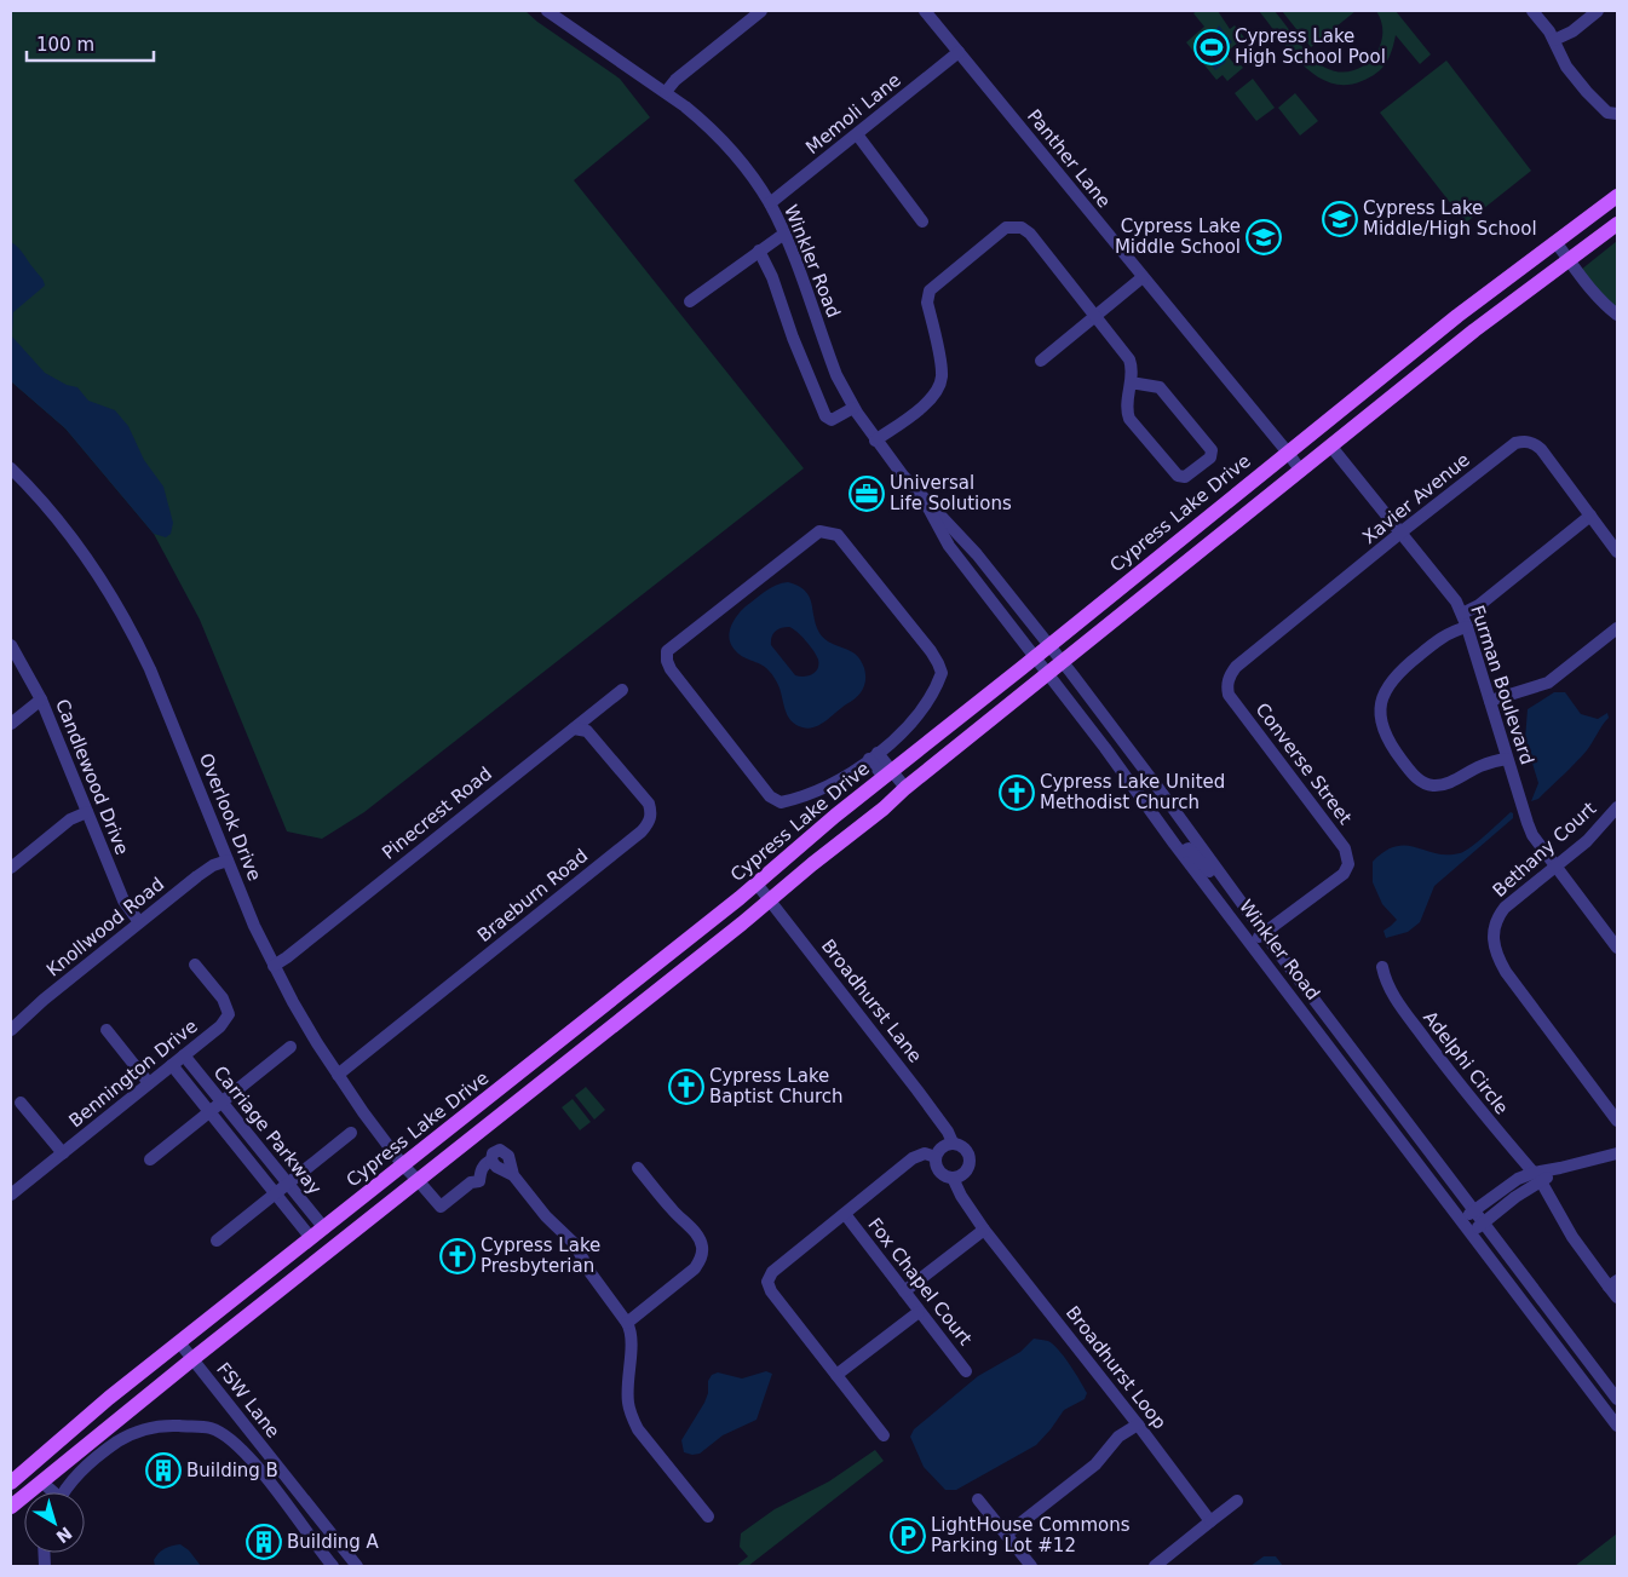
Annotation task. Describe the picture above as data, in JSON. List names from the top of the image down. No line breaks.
{"streets":{"main road":["Cypress Lake Drive"],"street":["Memoli Lane","Panther Lane","Winkler Road","Xavier Avenue","Furman Boulevard","Converse Street","Candlewood Drive","Pinecrest Road","Overlook Drive","Bethany Court","Braeburn Road","Knollwood Road","Broadhurst Lane","Adelphi Circle","Bennington Drive","Carriage Parkway","Fox Chapel Court","Broadhurst Loop","FSW Lane"]},"crossings":[["Memoli Lane","Panther Lane"],["Memoli Lane","Winkler Road"],["Panther Lane","Cypress Lake Drive"],["Winkler Road","Cypress Lake Drive"],["Winkler Road","Converse Street"],["Xavier Avenue","Furman Boulevard"],["Xavier Avenue","Converse Street"],["Cypress Lake Drive","Overlook Drive"],["Cypress Lake Drive","Broadhurst Lane"],["Cypress Lake Drive","Carriage Parkway"],["Cypress Lake Drive","FSW Lane"],["Furman Boulevard","Bethany Court"],["Candlewood Drive","Knollwood Road"],["Pinecrest Road","Overlook Drive"],["Pinecrest Road","Braeburn Road"],["Overlook Drive","Braeburn Road"],["Overlook Drive","Knollwood Road"],["Broadhurst Lane","Broadhurst Loop"],["Bennington Drive","Carriage Parkway"]],"places":{"sports":["Cypress Lake High School Pool"],"school or university":["Cypress Lake Middle/High School","Cypress Lake Middle School"],"office":["Universal Life Solutions"],"church":["Cypress Lake United Methodist Church","Cypress Lake Baptist Church","Cypress Lake Presbyterian"],"building":["Building B","Building A"],"parking":["LightHouse Commons Parking Lot #12"]},"scale_bar":"100 m","north":"bottom right"}
